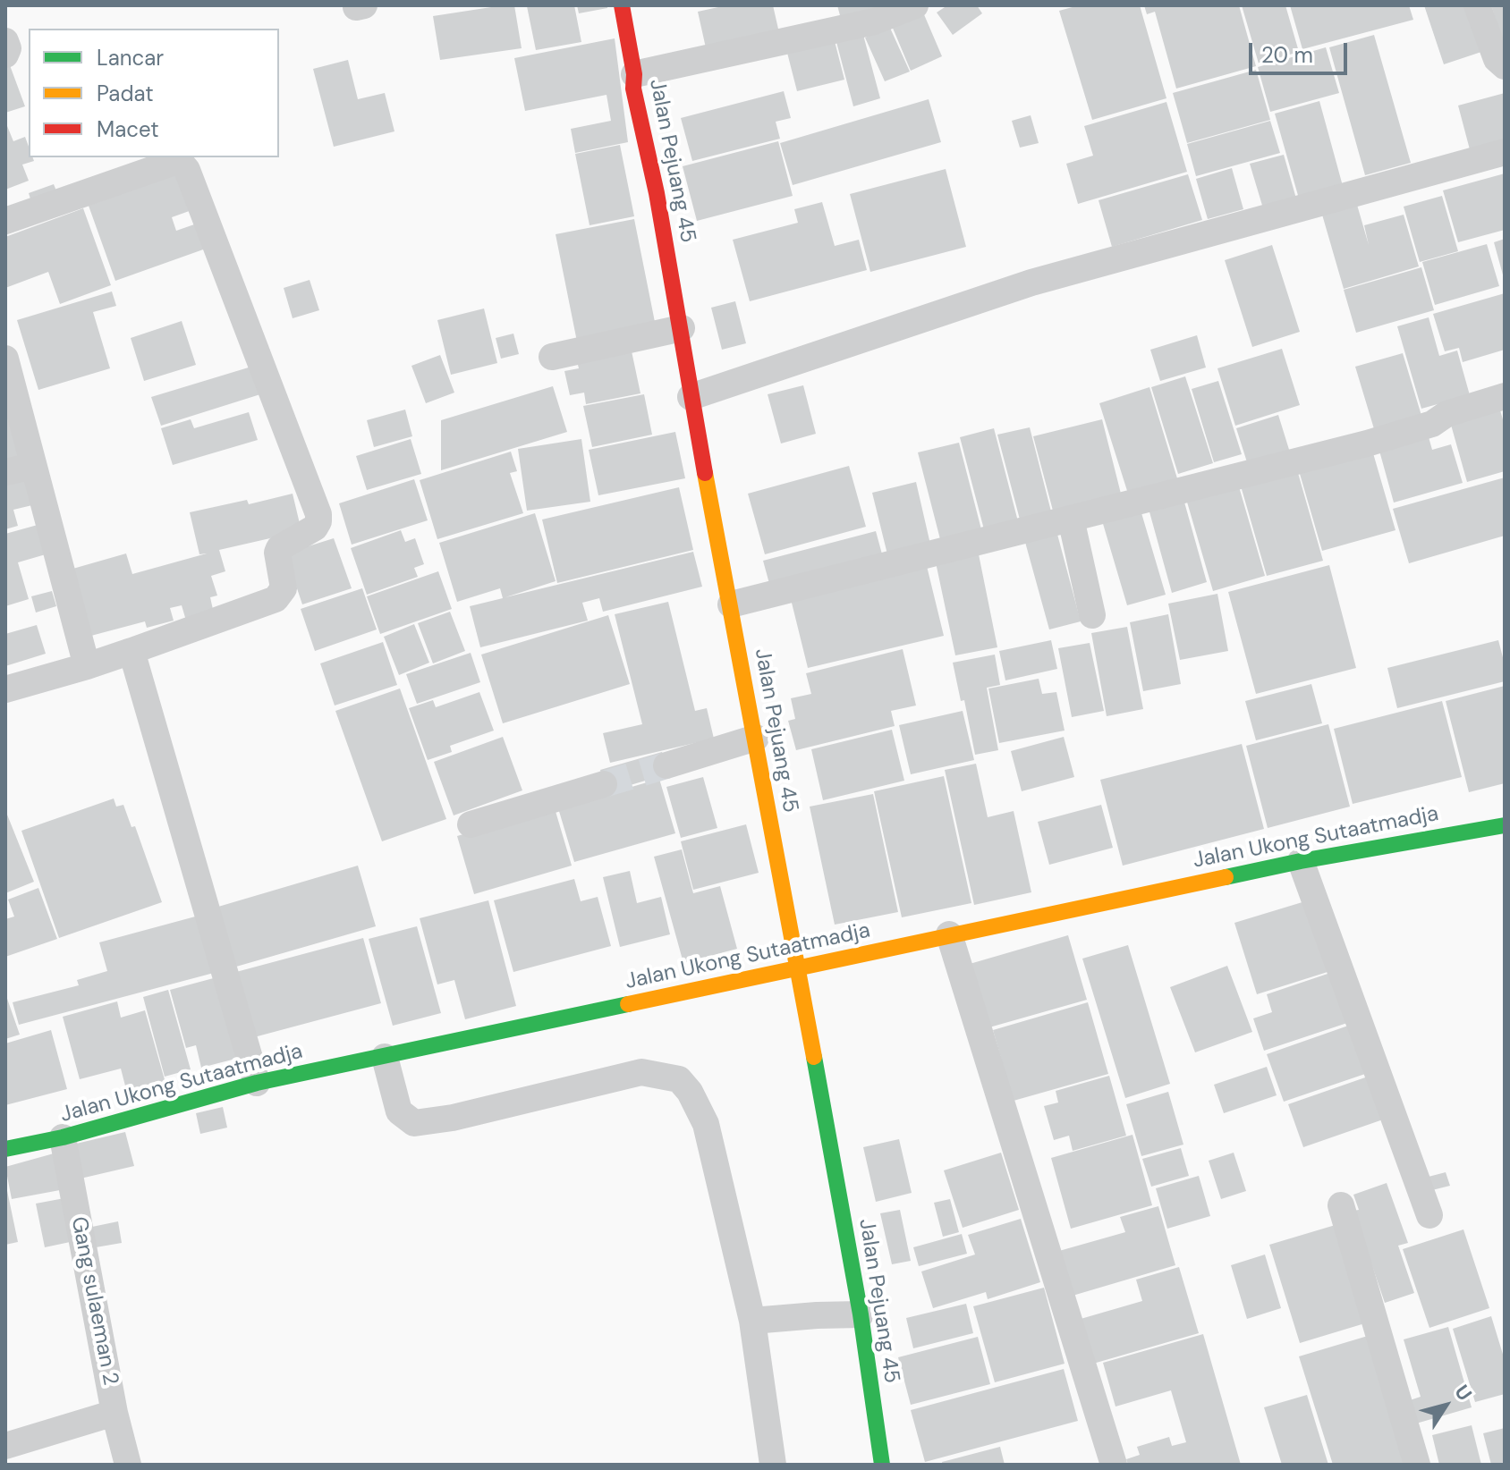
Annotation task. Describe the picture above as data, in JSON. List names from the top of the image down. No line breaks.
{"streets":{"main road":["Jalan Pejuang 45","Jalan Ukong Sutaatmadja"],"street":["Gang sulaeman 2"]},"crossings":[["Jalan Pejuang 45","Jalan Ukong Sutaatmadja"],["Jalan Ukong Sutaatmadja","Gang sulaeman 2"]],"legend":["Lancar","Padat","Macet"],"scale_bar":"20 m","north":"top right"}
